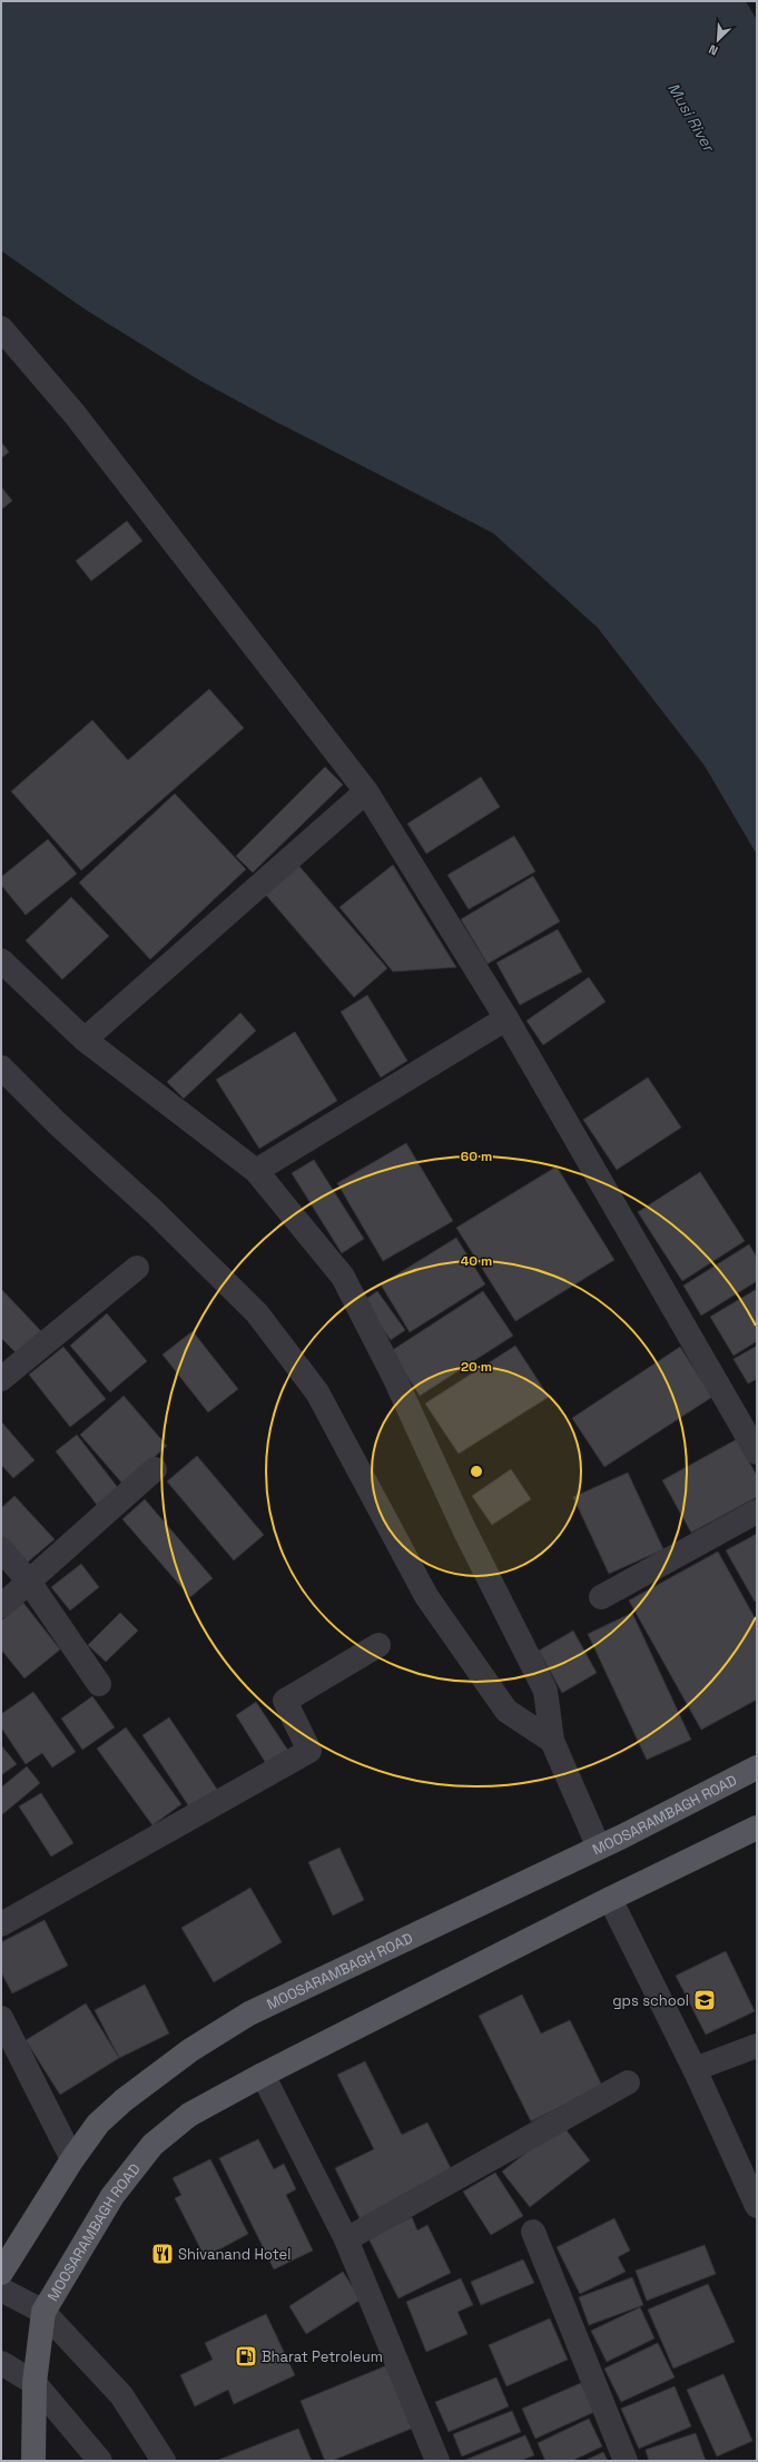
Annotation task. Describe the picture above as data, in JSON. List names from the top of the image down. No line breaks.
{"streets":{"main road":["MOOSARAMBAGH ROAD"]},"water":["Musi River"],"places":{"school or university":["gps school"],"restaurant":["Shivanand Hotel"],"fuel station":["Bharat Petroleum"]},"north":"bottom left","rings":["60 m","40 m","20 m"]}
